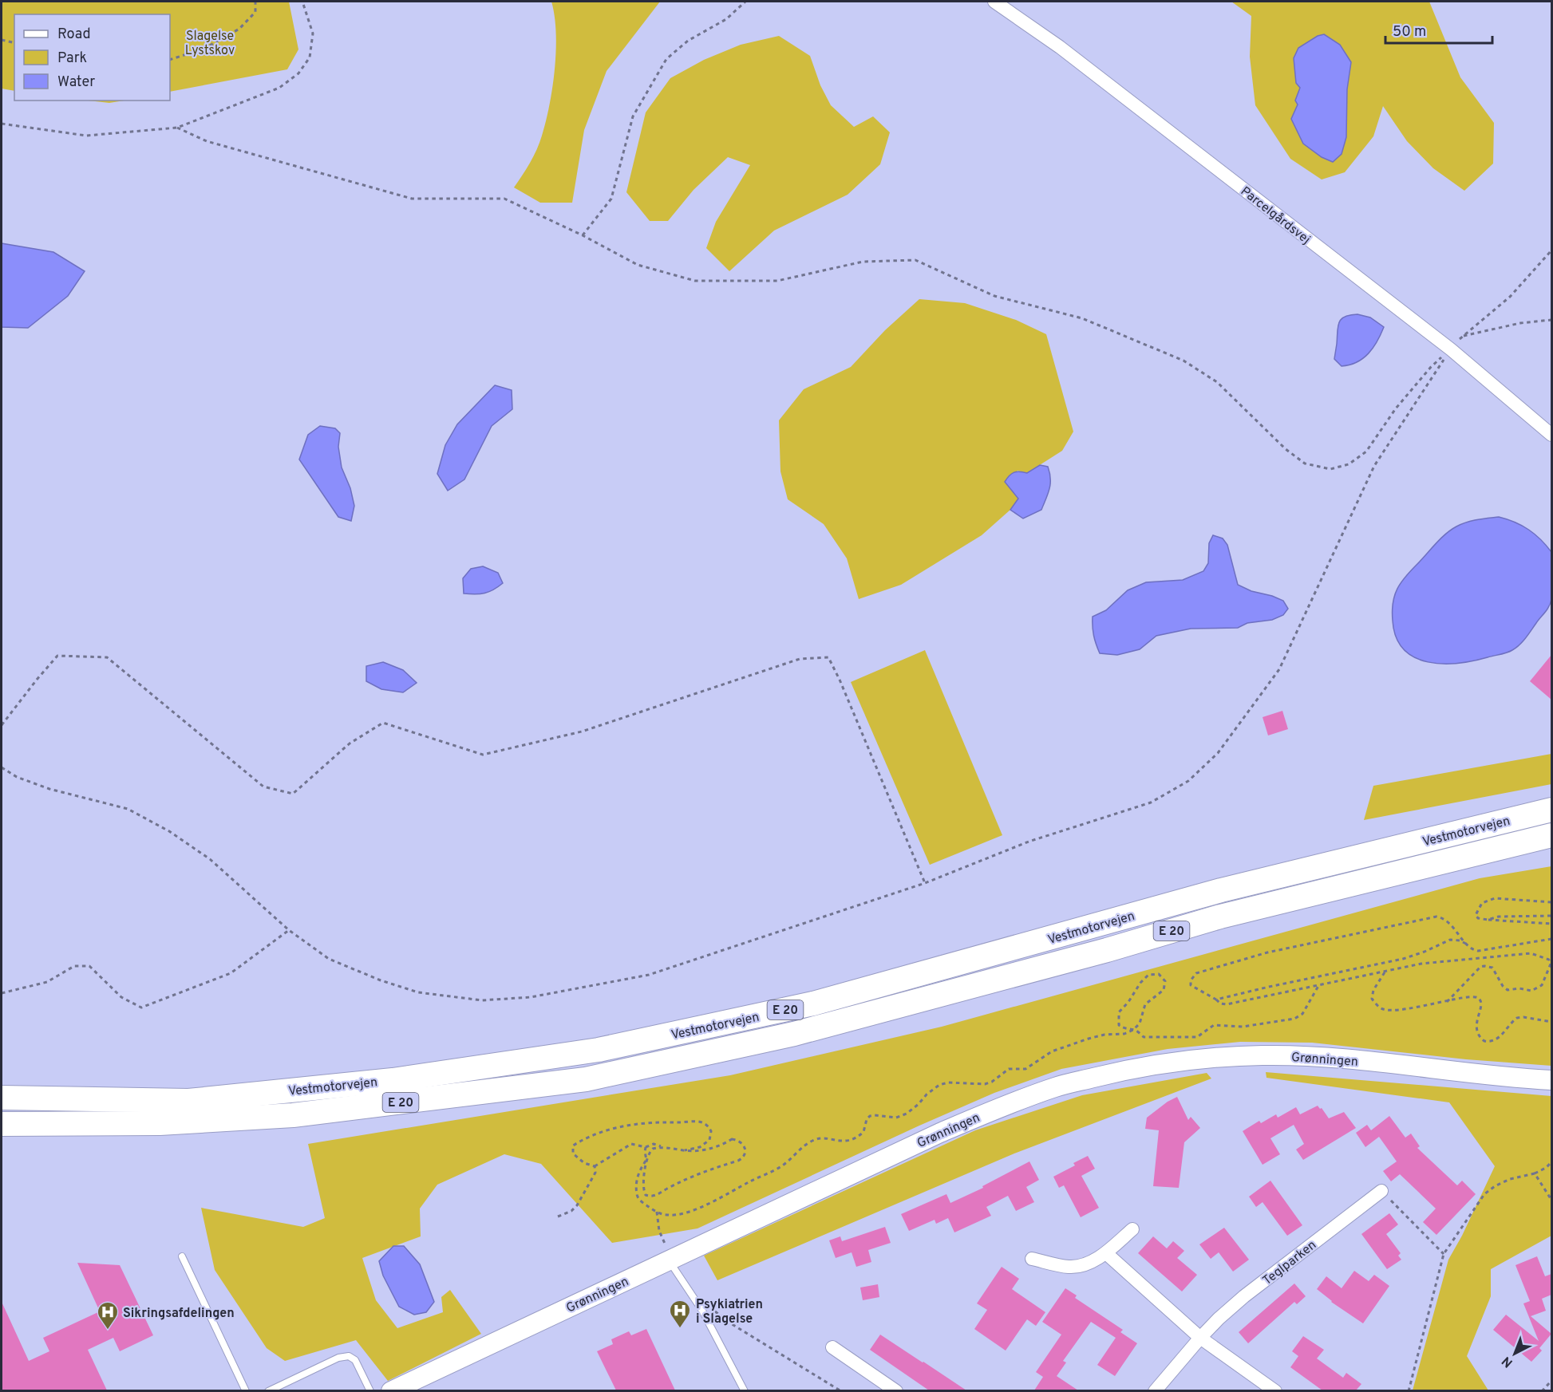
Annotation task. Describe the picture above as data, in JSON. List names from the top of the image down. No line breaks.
{"streets":{"highway":["Vestmotorvejen","E 20"],"main road":["Grønningen"],"street":["Parcelgårdsvej","Teglparken"]},"parks":["Slagelse Lystskov"],"places":{"hospital":["Psykiatrien i Slagelse","Sikringsafdelingen"]},"legend":["Road","Park","Water"],"scale_bar":"50 m","north":"bottom left"}
